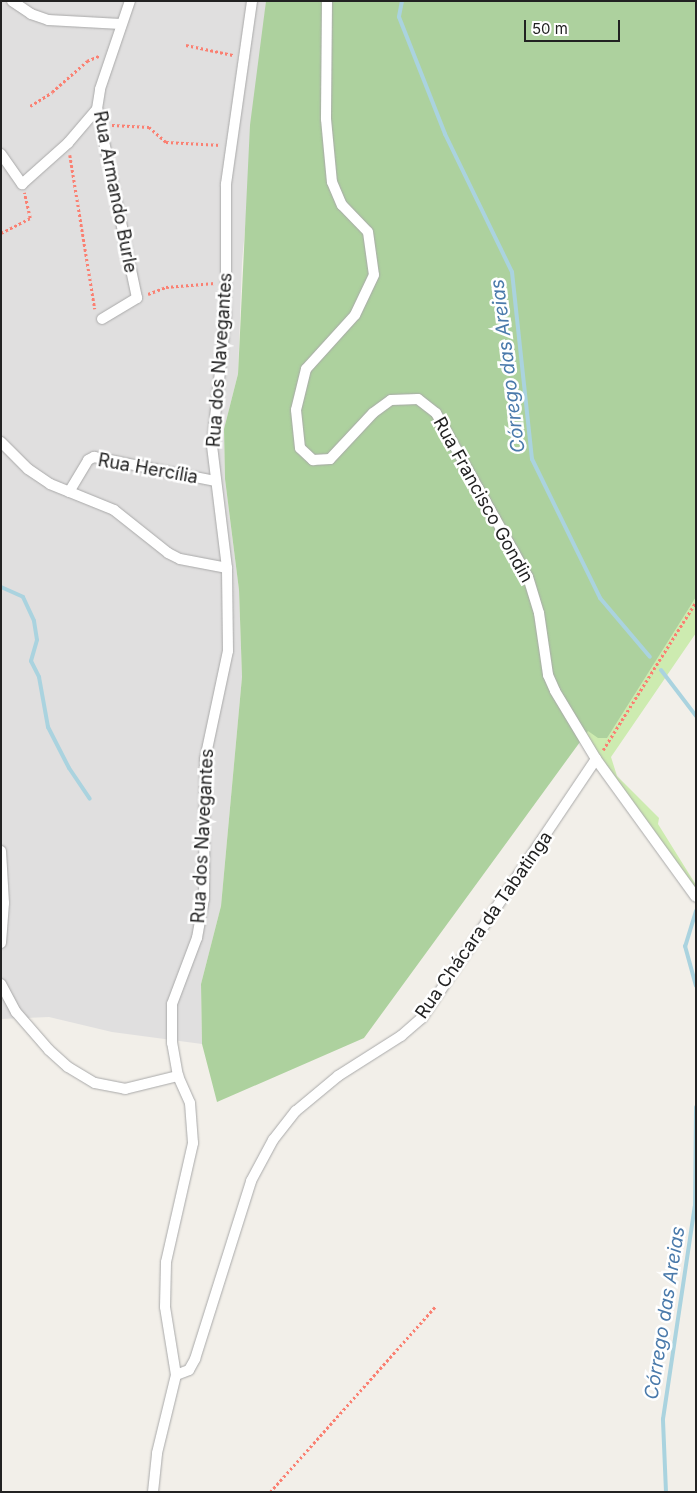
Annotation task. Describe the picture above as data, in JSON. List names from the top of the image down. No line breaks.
{"streets":{"street":["Rua Armando Burle","Rua dos Navegantes","Rua Hercília","Rua Francisco Gondin","Rua Chácara da Tabatinga"]},"crossings":[["Rua dos Navegantes","Rua Hercília"],["Rua dos Navegantes","Rua Chácara da Tabatinga"],["Rua Francisco Gondin","Rua Chácara da Tabatinga"]],"water":["Córrego das Areias"],"scale_bar":"50 m"}
